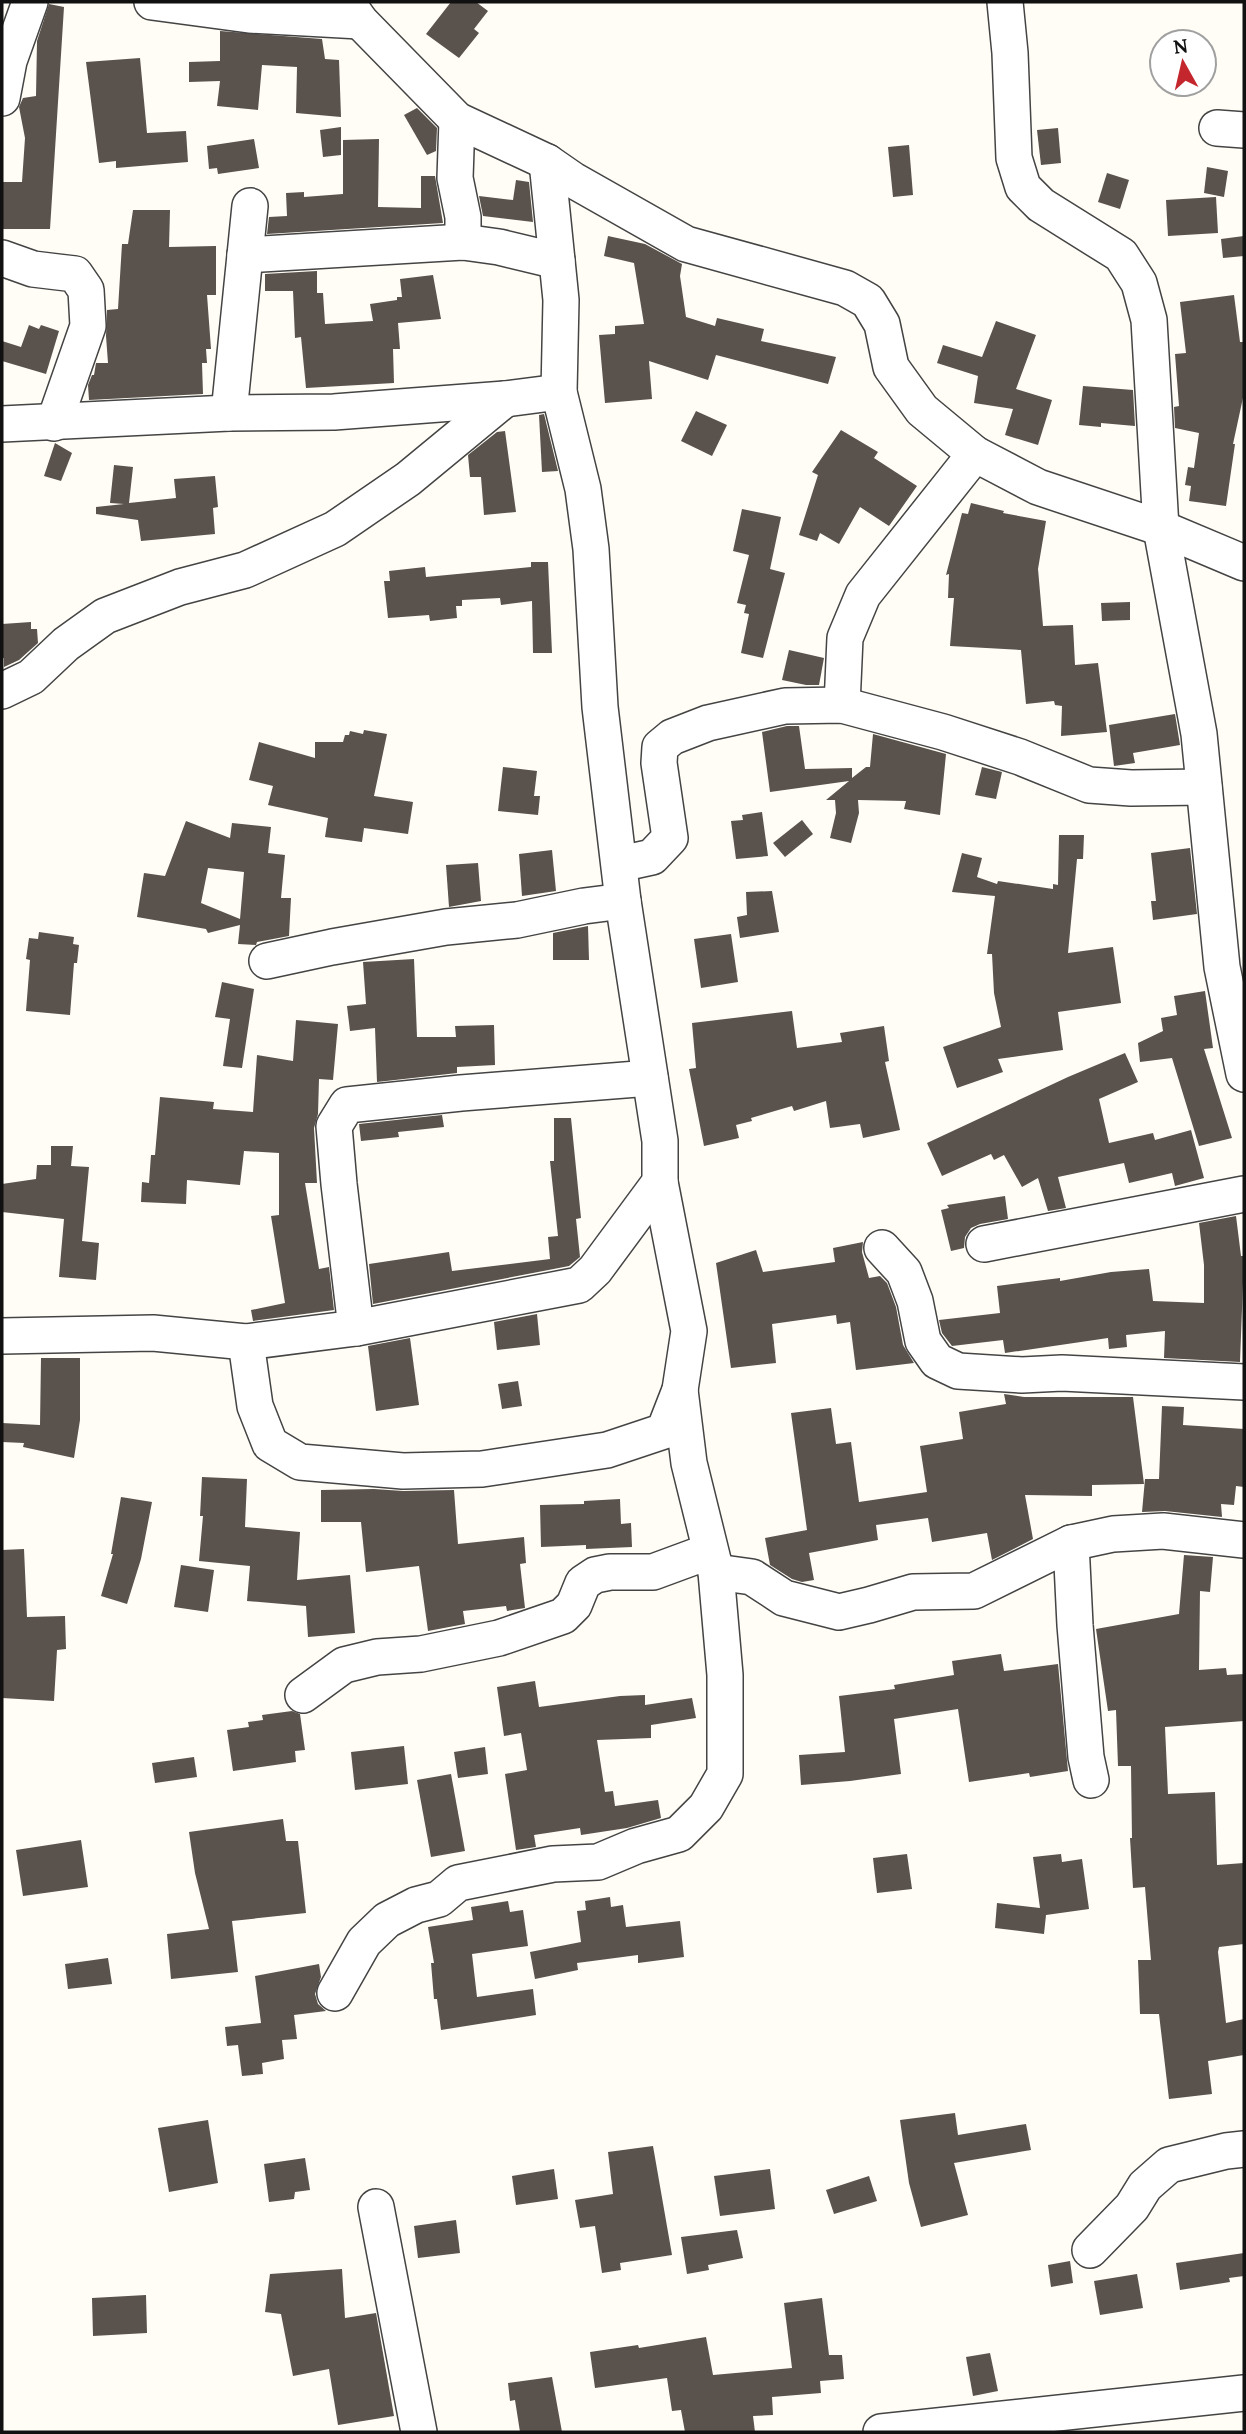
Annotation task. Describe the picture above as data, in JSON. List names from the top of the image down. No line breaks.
{"north":"top"}
